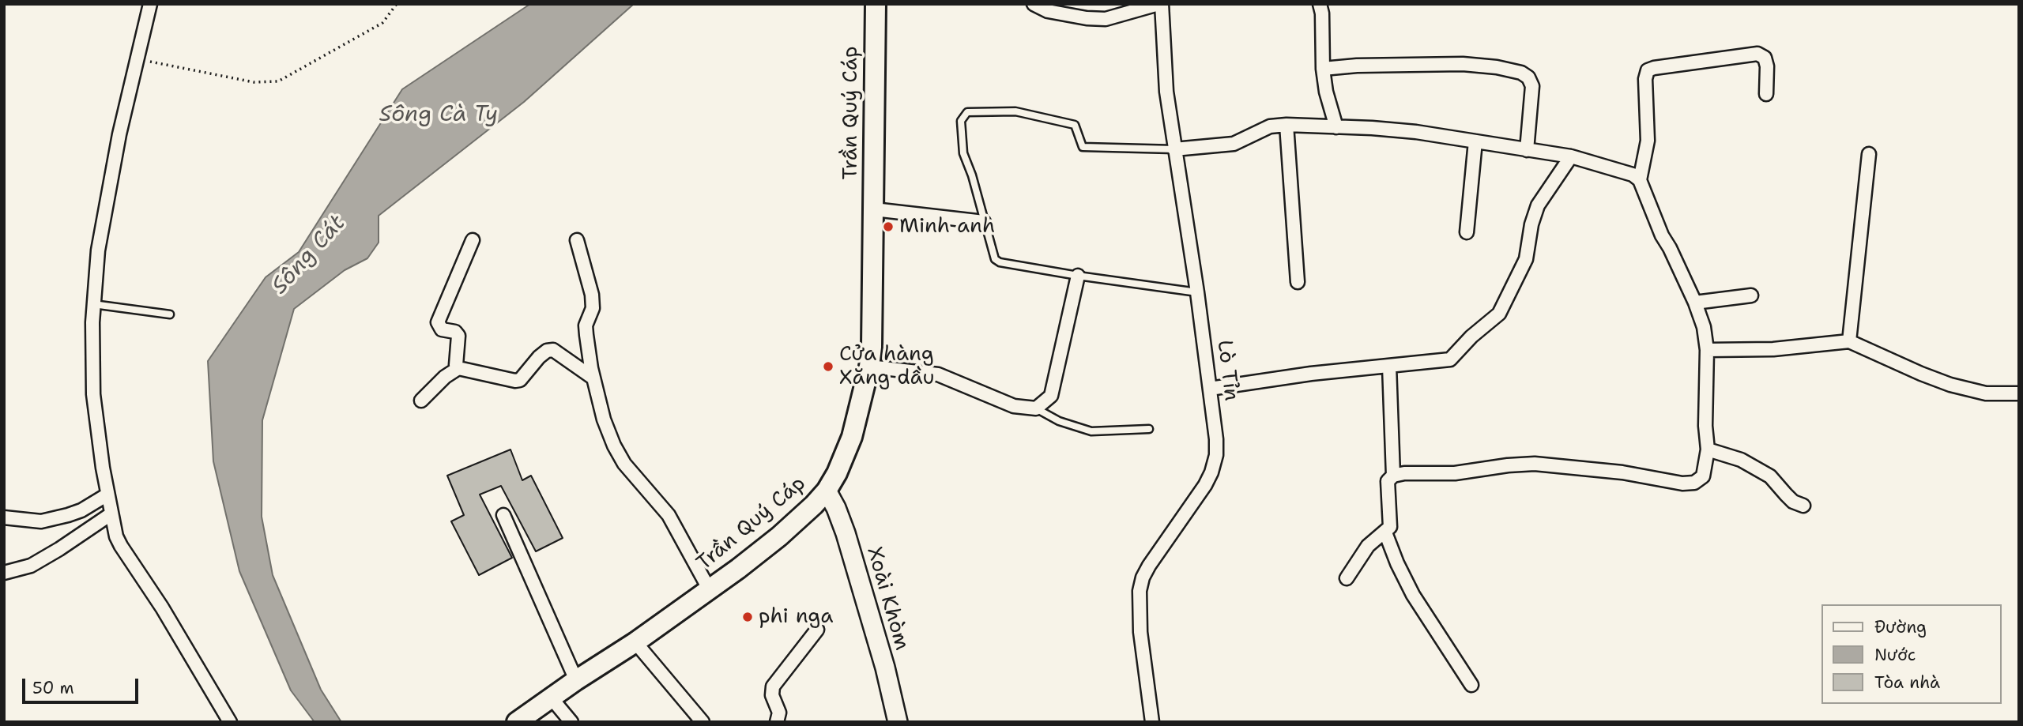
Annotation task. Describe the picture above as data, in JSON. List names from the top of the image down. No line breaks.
{"streets":{"main road":["Trần Quý Cáp"],"street":["Lò Tỉn","Xoài Khòm"]},"crossings":[["Trần Quý Cáp","Xoài Khòm"]],"water":["Sông Cà Ty","Sông Cát"],"places":["Minh anh","Cửa hàng Xăng dầu","phi nga"],"legend":["Đường","Nước","Tòa nhà"],"scale_bar":"50 m"}
